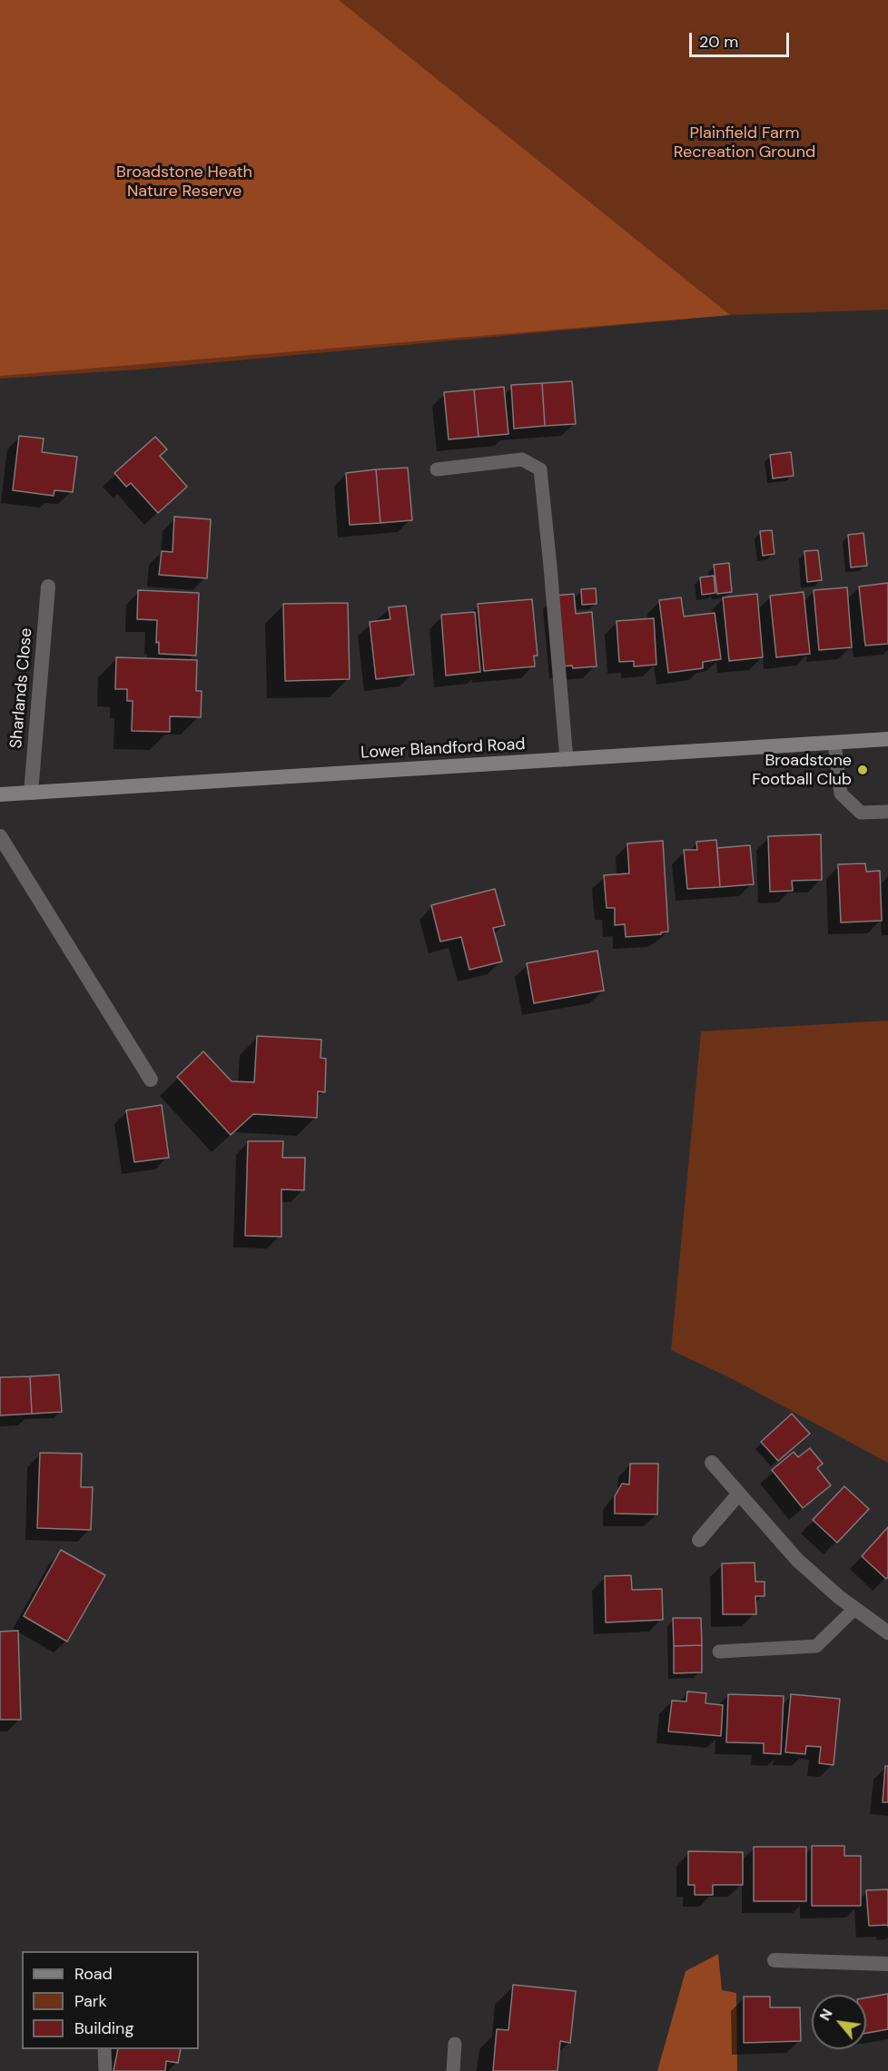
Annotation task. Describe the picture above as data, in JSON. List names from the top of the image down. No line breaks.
{"streets":{"main road":["Lower Blandford Road"],"street":["Sharlands Close"]},"crossings":[["Sharlands Close","Lower Blandford Road"]],"parks":["Plainfield Farm Recreation Ground","Broadstone Heath Nature Reserve"],"places":["Broadstone Football Club"],"legend":["Road","Park","Building"],"scale_bar":"20 m","north":"top left"}
